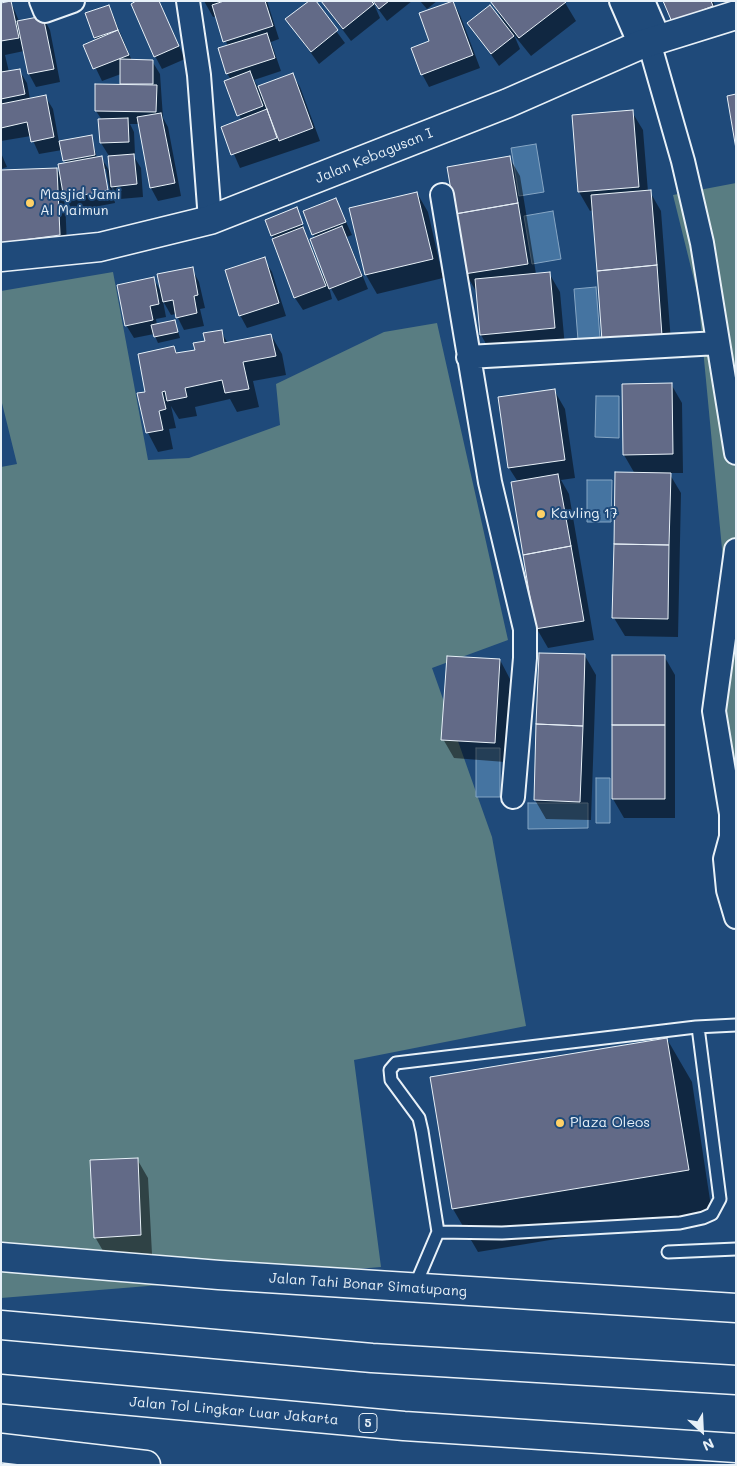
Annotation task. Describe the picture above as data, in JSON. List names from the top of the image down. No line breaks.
{"streets":{"main road":["Jalan Kebagusan I","Jalan Tahi Bonar Simatupang","Jalan Tol Lingkar Luar Jakarta","5"]},"places":["Masjid Jami Al Maimun","Kavling 17","Plaza Oleos"],"north":"bottom right"}
